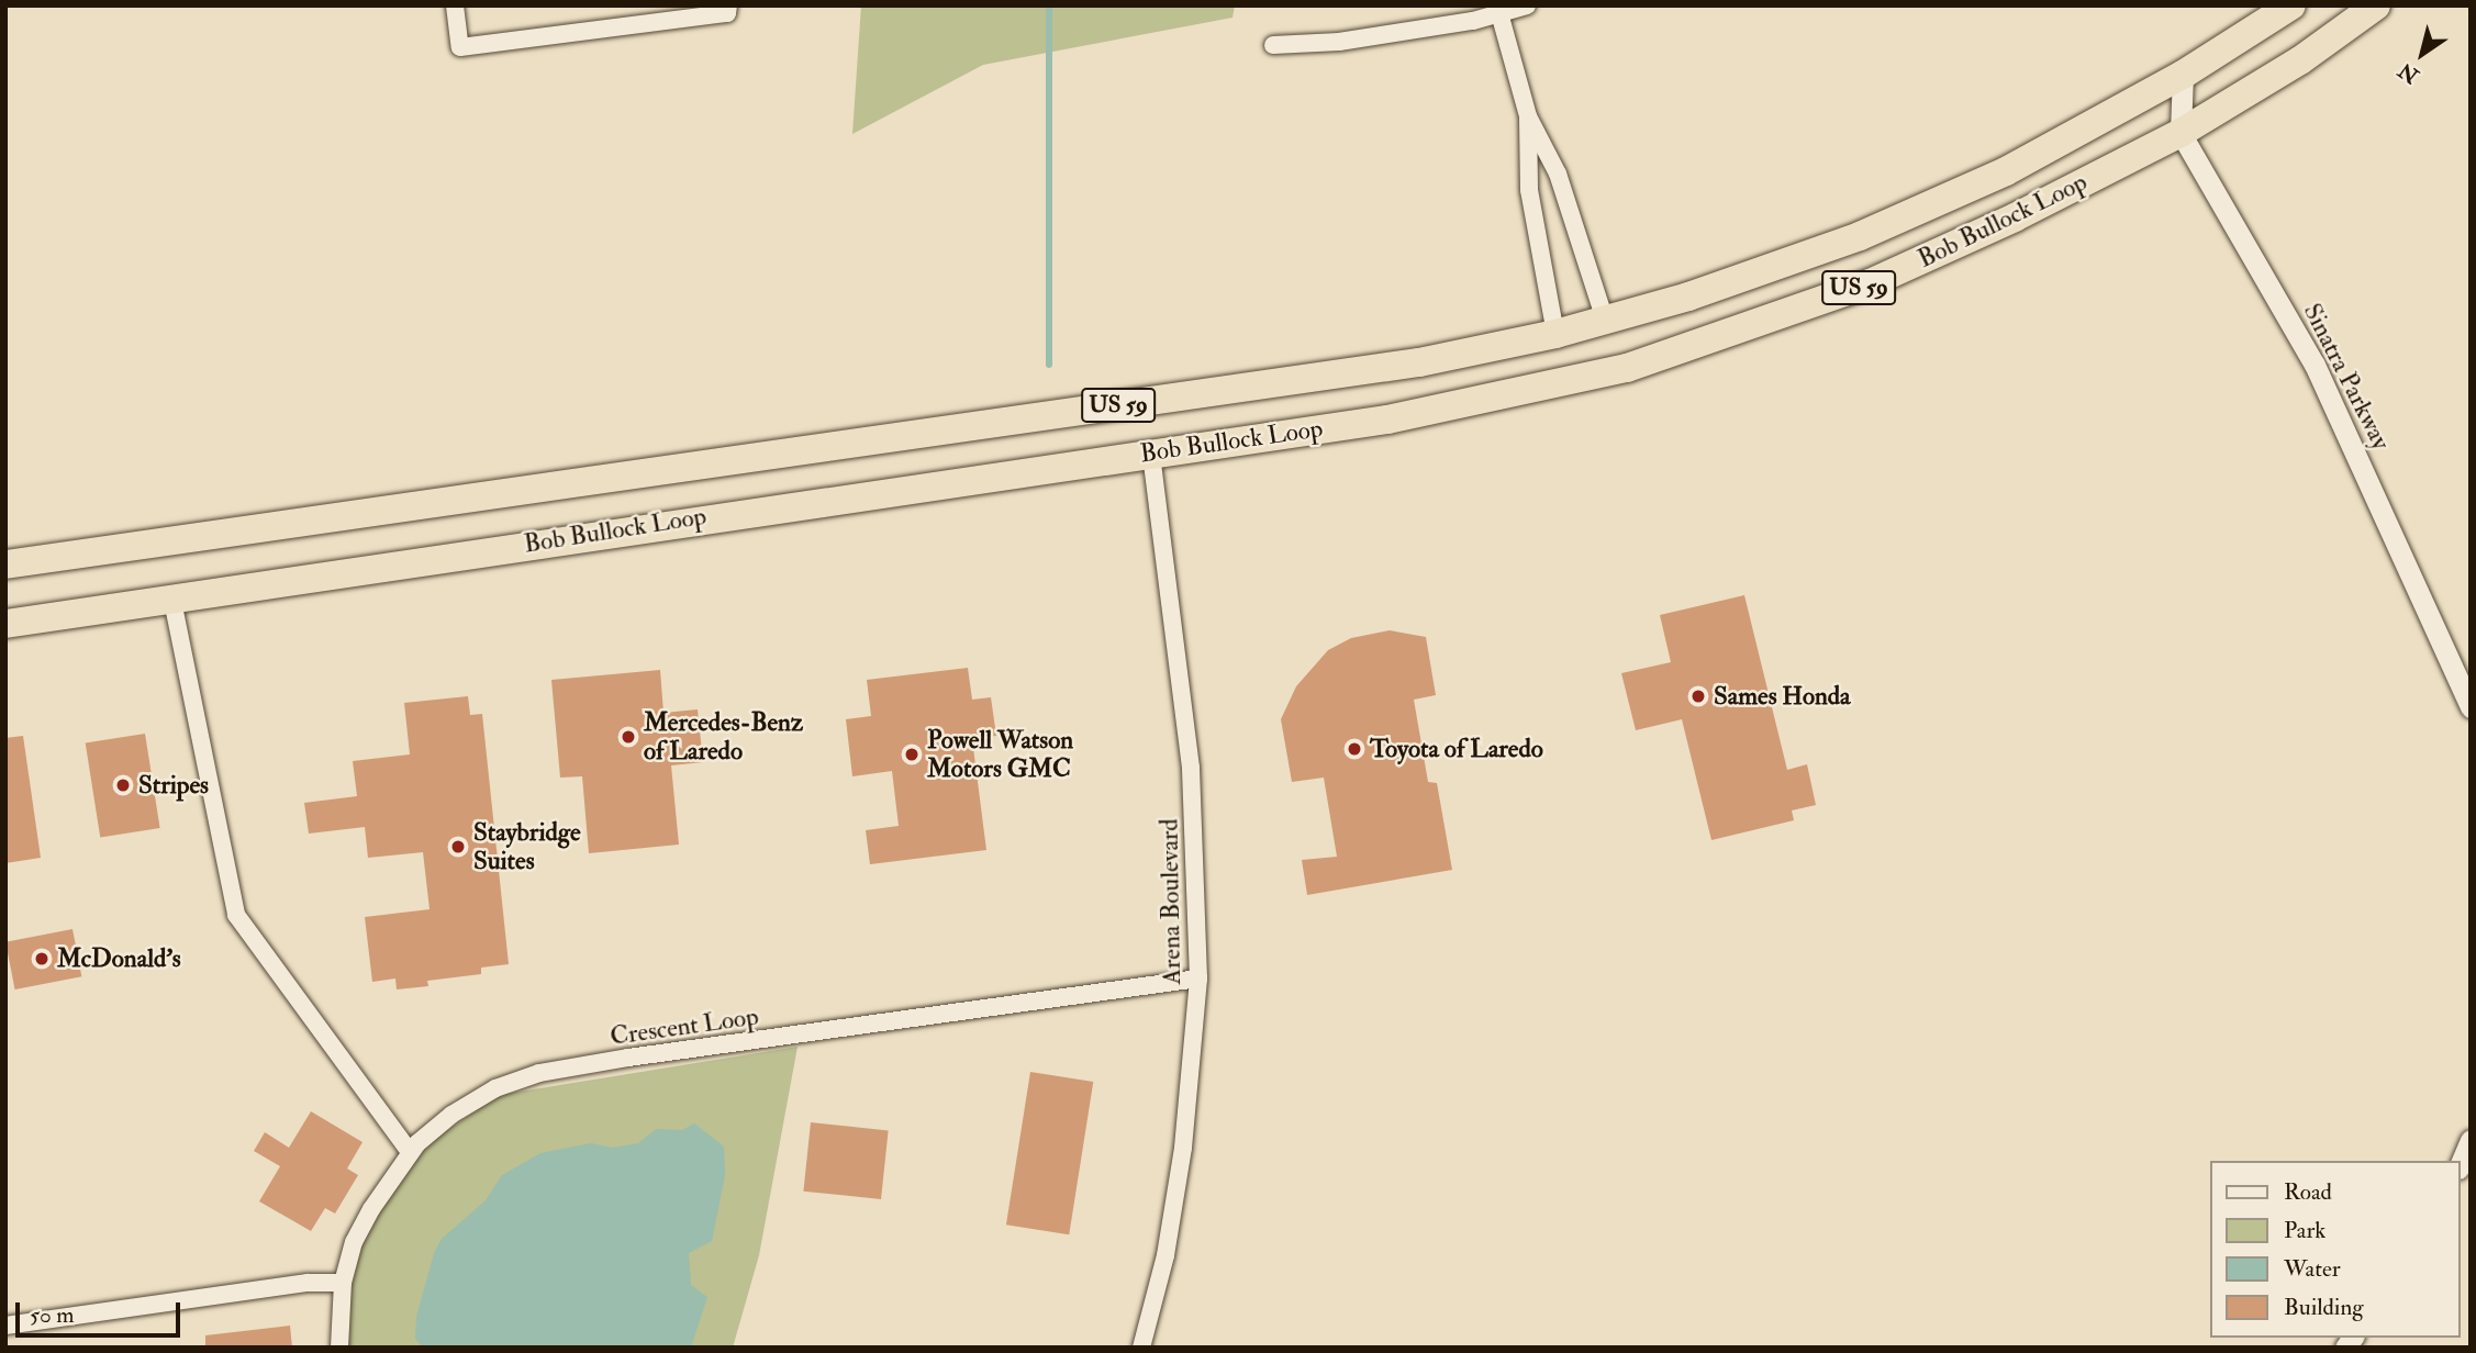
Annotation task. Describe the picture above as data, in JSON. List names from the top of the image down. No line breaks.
{"streets":{"highway":["Bob Bullock Loop","US 59"],"street":["Sinatra Parkway","Arena Boulevard","Crescent Loop"]},"crossings":[["Bob Bullock Loop","Sinatra Parkway"],["Bob Bullock Loop","Arena Boulevard"],["Arena Boulevard","Crescent Loop"]],"places":["Sames Honda","Mercedes-Benz of Laredo","Toyota of Laredo","Powell Watson Motors GMC","Stripes","Staybridge Suites","McDonald's"],"legend":["Road","Park","Water","Building"],"scale_bar":"50 m","north":"bottom left"}
